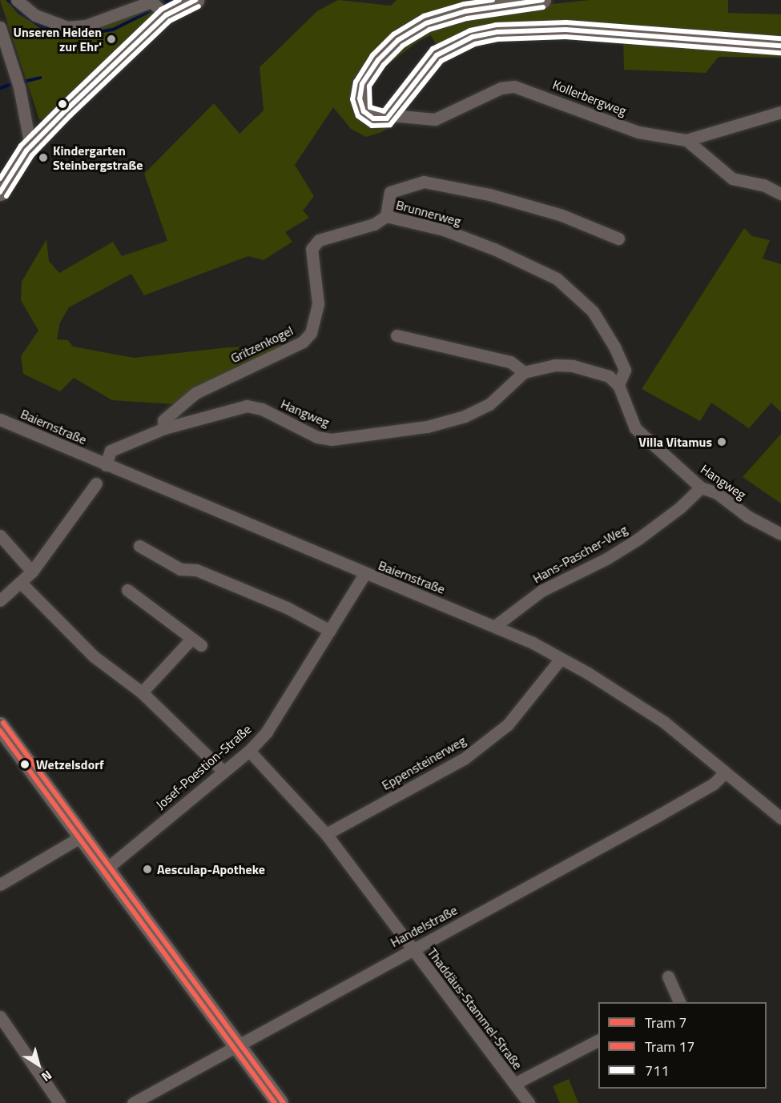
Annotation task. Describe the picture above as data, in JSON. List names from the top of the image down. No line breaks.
{"streets":{"street":["Kollerbergweg","Brunnerweg","Gritzenkogel","Hangweg","Baiernstraße","Hans-Pascher-Weg","Eppensteinerweg","Josef-Poestion-Straße","Handelstraße","Thaddäus-Stammel-Straße"]},"crossings":[["Brunnerweg","Gritzenkogel"],["Brunnerweg","Hangweg"],["Gritzenkogel","Hangweg"],["Hangweg","Baiernstraße"],["Hangweg","Hans-Pascher-Weg"],["Baiernstraße","Hans-Pascher-Weg"],["Baiernstraße","Eppensteinerweg"],["Baiernstraße","Josef-Poestion-Straße"],["Baiernstraße","Handelstraße"],["Eppensteinerweg","Thaddäus-Stammel-Straße"],["Josef-Poestion-Straße","Thaddäus-Stammel-Straße"],["Handelstraße","Thaddäus-Stammel-Straße"]],"places":["Unseren Helden zur Ehr'","Kindergarten Steinbergstraße","Villa Vitamus","Wetzelsdorf","Aesculap-Apotheke"],"lines":["transit line 711","tram line 7","tram line 17"],"legend":["Tram 7","Tram 17","711"],"north":"bottom right"}
